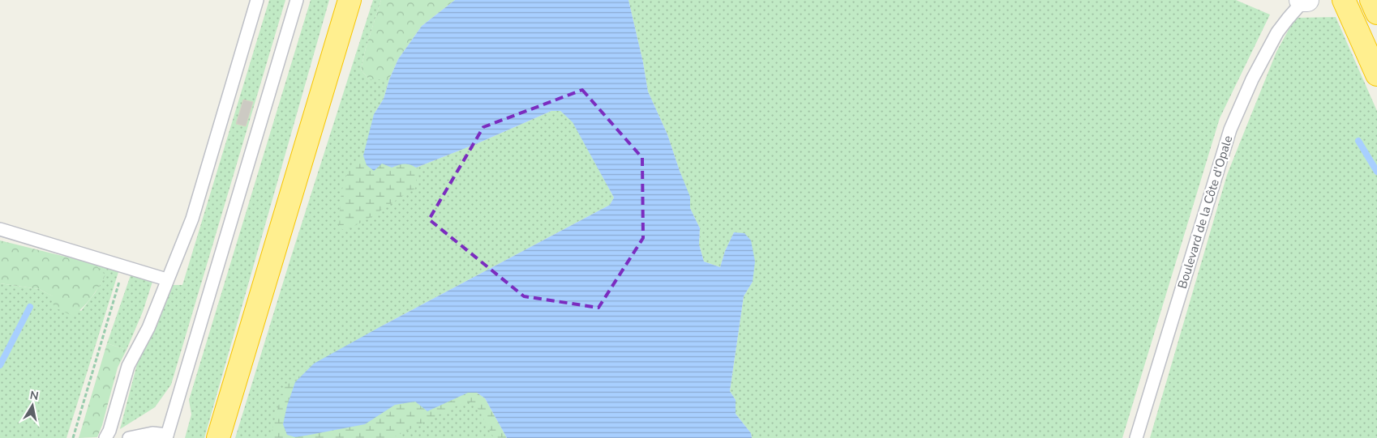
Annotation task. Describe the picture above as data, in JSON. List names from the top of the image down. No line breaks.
{"streets":{"lane":["Boulevard de la Côte d'Opale"]},"north":"top"}
